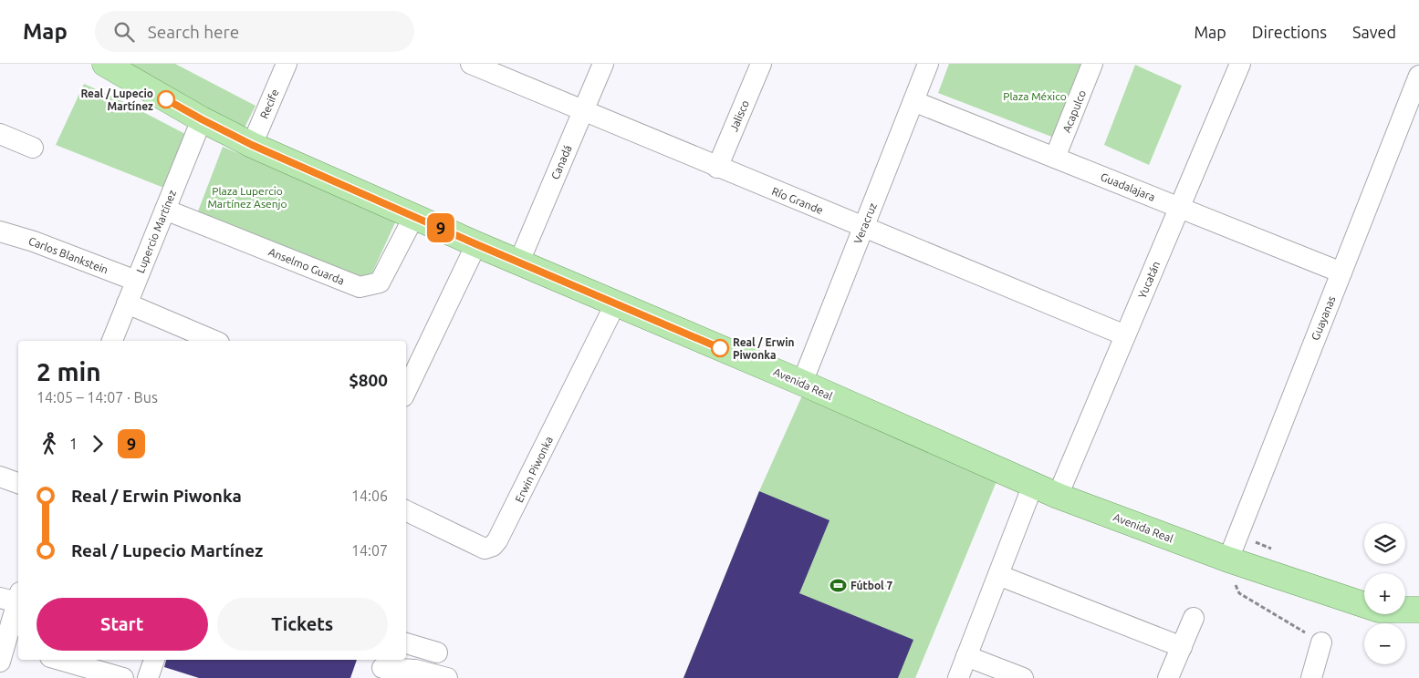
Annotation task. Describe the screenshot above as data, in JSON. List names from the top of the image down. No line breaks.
{"streets":{"main road":["Avenida Real"],"street":["Recife","Acapulco","Jalisco","Canadá","Guadalajara","Río Grande","Veracruz","Lupercio Martínez","Carlos Blankstein","Anselmo Guarda","Yucatán","Guayanas","Erwin Piwonka"]},"crossings":[["Recife","Avenida Real"],["Acapulco","Guadalajara"],["Jalisco","Río Grande"],["Canadá","Río Grande"],["Canadá","Avenida Real"],["Guadalajara","Veracruz"],["Guadalajara","Yucatán"],["Guadalajara","Guayanas"],["Río Grande","Veracruz"],["Río Grande","Yucatán"],["Veracruz","Avenida Real"],["Lupercio Martínez","Carlos Blankstein"],["Lupercio Martínez","Anselmo Guarda"],["Lupercio Martínez","Avenida Real"],["Anselmo Guarda","Avenida Real"],["Yucatán","Avenida Real"],["Guayanas","Avenida Real"],["Avenida Real","Erwin Piwonka"]],"parks":["Plaza México","Plaza Lupercio Martínez Asenjo"],"places":{"other":["Real / Lupecio Martínez","Real / Erwin Piwonka"],"sports":["Fútbol 7"]},"lines":["bus line 9"],"page":{"header":"Map","search":"Search here","nav":["Map","Directions","Saved"],"on_map":"9","heading":["2 min","14:05 – 14:07 · Bus","$800"],"legs":["1","9"],"list":[{"name":"Real / Erwin Piwonka","value":"14:06"},{"name":"Real / Lupecio Martínez","value":"14:07"}],"map_buttons":["+","−"],"buttons":["Start","Tickets"]}}
